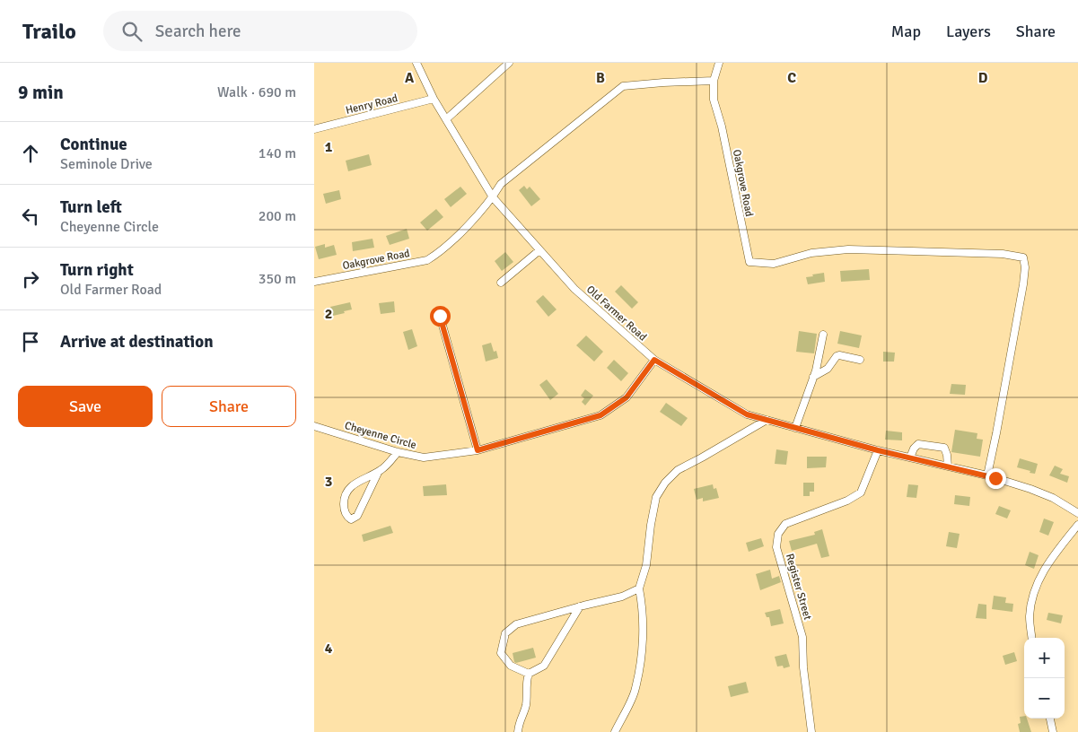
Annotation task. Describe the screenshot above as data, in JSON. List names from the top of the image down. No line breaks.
{"streets":{"street":["Henry Road","Oakgrove Road","Old Farmer Road","Cheyenne Circle","Register Street"]},"crossings":[["Henry Road","Old Farmer Road"],["Oakgrove Road","Old Farmer Road"],["Old Farmer Road","Cheyenne Circle"],["Old Farmer Road","Register Street"]],"page":{"header":"Trailo","search":"Search here","nav":["Map","Layers","Share"],"heading":["9 min","Walk · 690 m"],"list":[["Continue","Seminole Drive","140 m"],["Turn left","Cheyenne Circle","200 m"],["Turn right","Old Farmer Road","350 m"],"Arrive at destination"],"buttons":["Save","Share"],"map_buttons":["+","−"]},"grid":{"columns":["A","B","C","D"],"rows":["1","2","3","4"]}}
